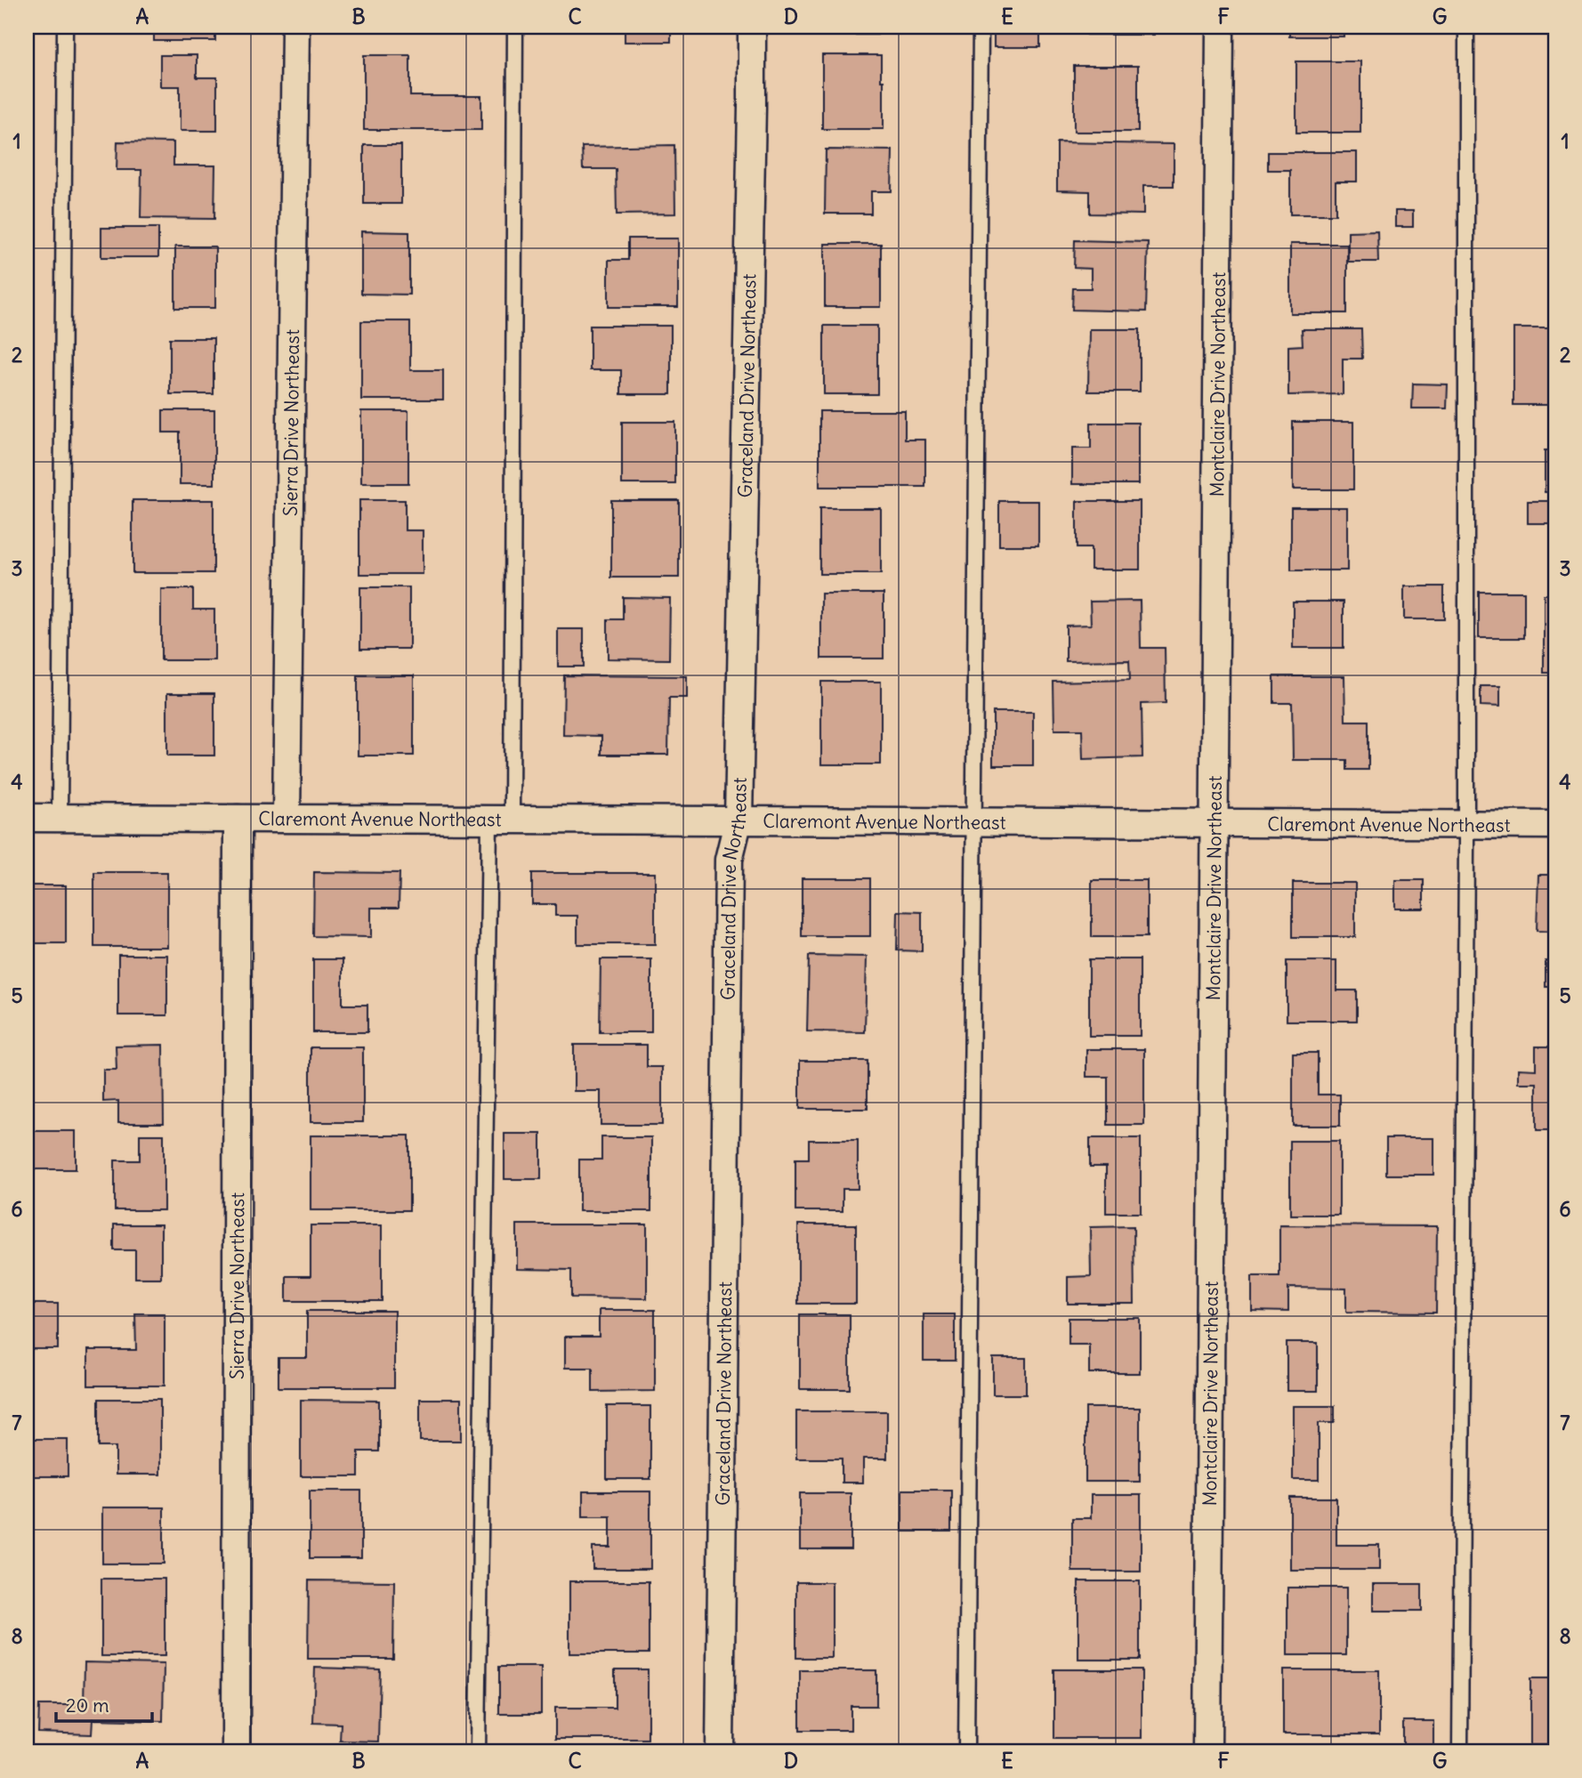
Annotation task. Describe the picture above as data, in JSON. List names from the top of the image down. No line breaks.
{"streets":{"street":["Montclaire Drive Northeast","Graceland Drive Northeast","Sierra Drive Northeast","Claremont Avenue Northeast"]},"crossings":[["Montclaire Drive Northeast","Claremont Avenue Northeast"],["Graceland Drive Northeast","Claremont Avenue Northeast"],["Sierra Drive Northeast","Claremont Avenue Northeast"]],"scale_bar":"20 m","grid":{"columns":["A","B","C","D","E","F","G"],"rows":["1","2","3","4","5","6","7","8"]}}
